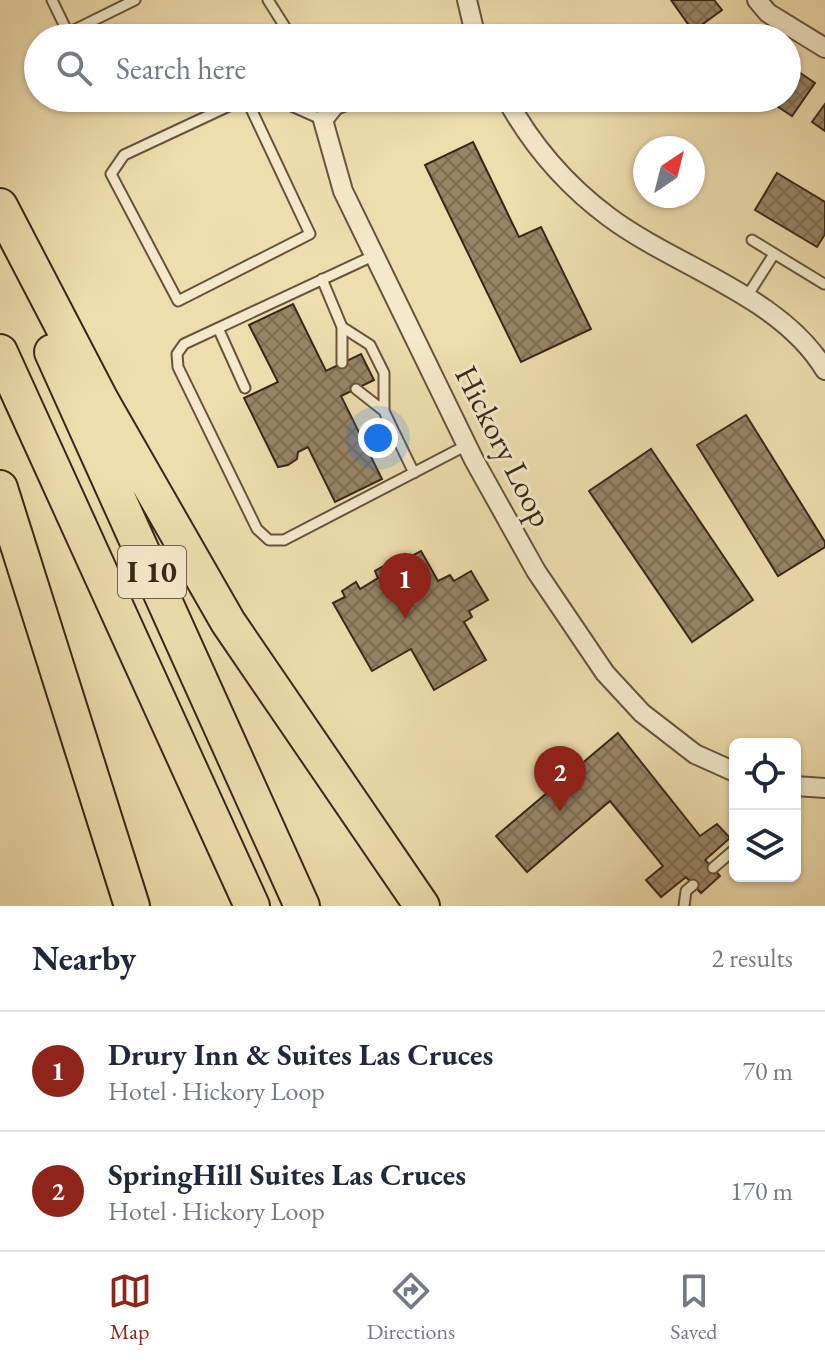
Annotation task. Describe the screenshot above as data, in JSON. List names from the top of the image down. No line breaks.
{"streets":{"highway":["I 10"],"street":["Hickory Loop"]},"north":"top right","page":{"search":"Search here","pins":["1","2"],"heading":["Nearby","2 results"],"list":[{"mark":"1","name":"Drury Inn & Suites Las Cruces","note":"Hotel · Hickory Loop","value":"70 m"},{"mark":"2","name":"SpringHill Suites Las Cruces","note":"Hotel · Hickory Loop","value":"170 m"}],"nav":["Map","Directions","Saved"]}}
